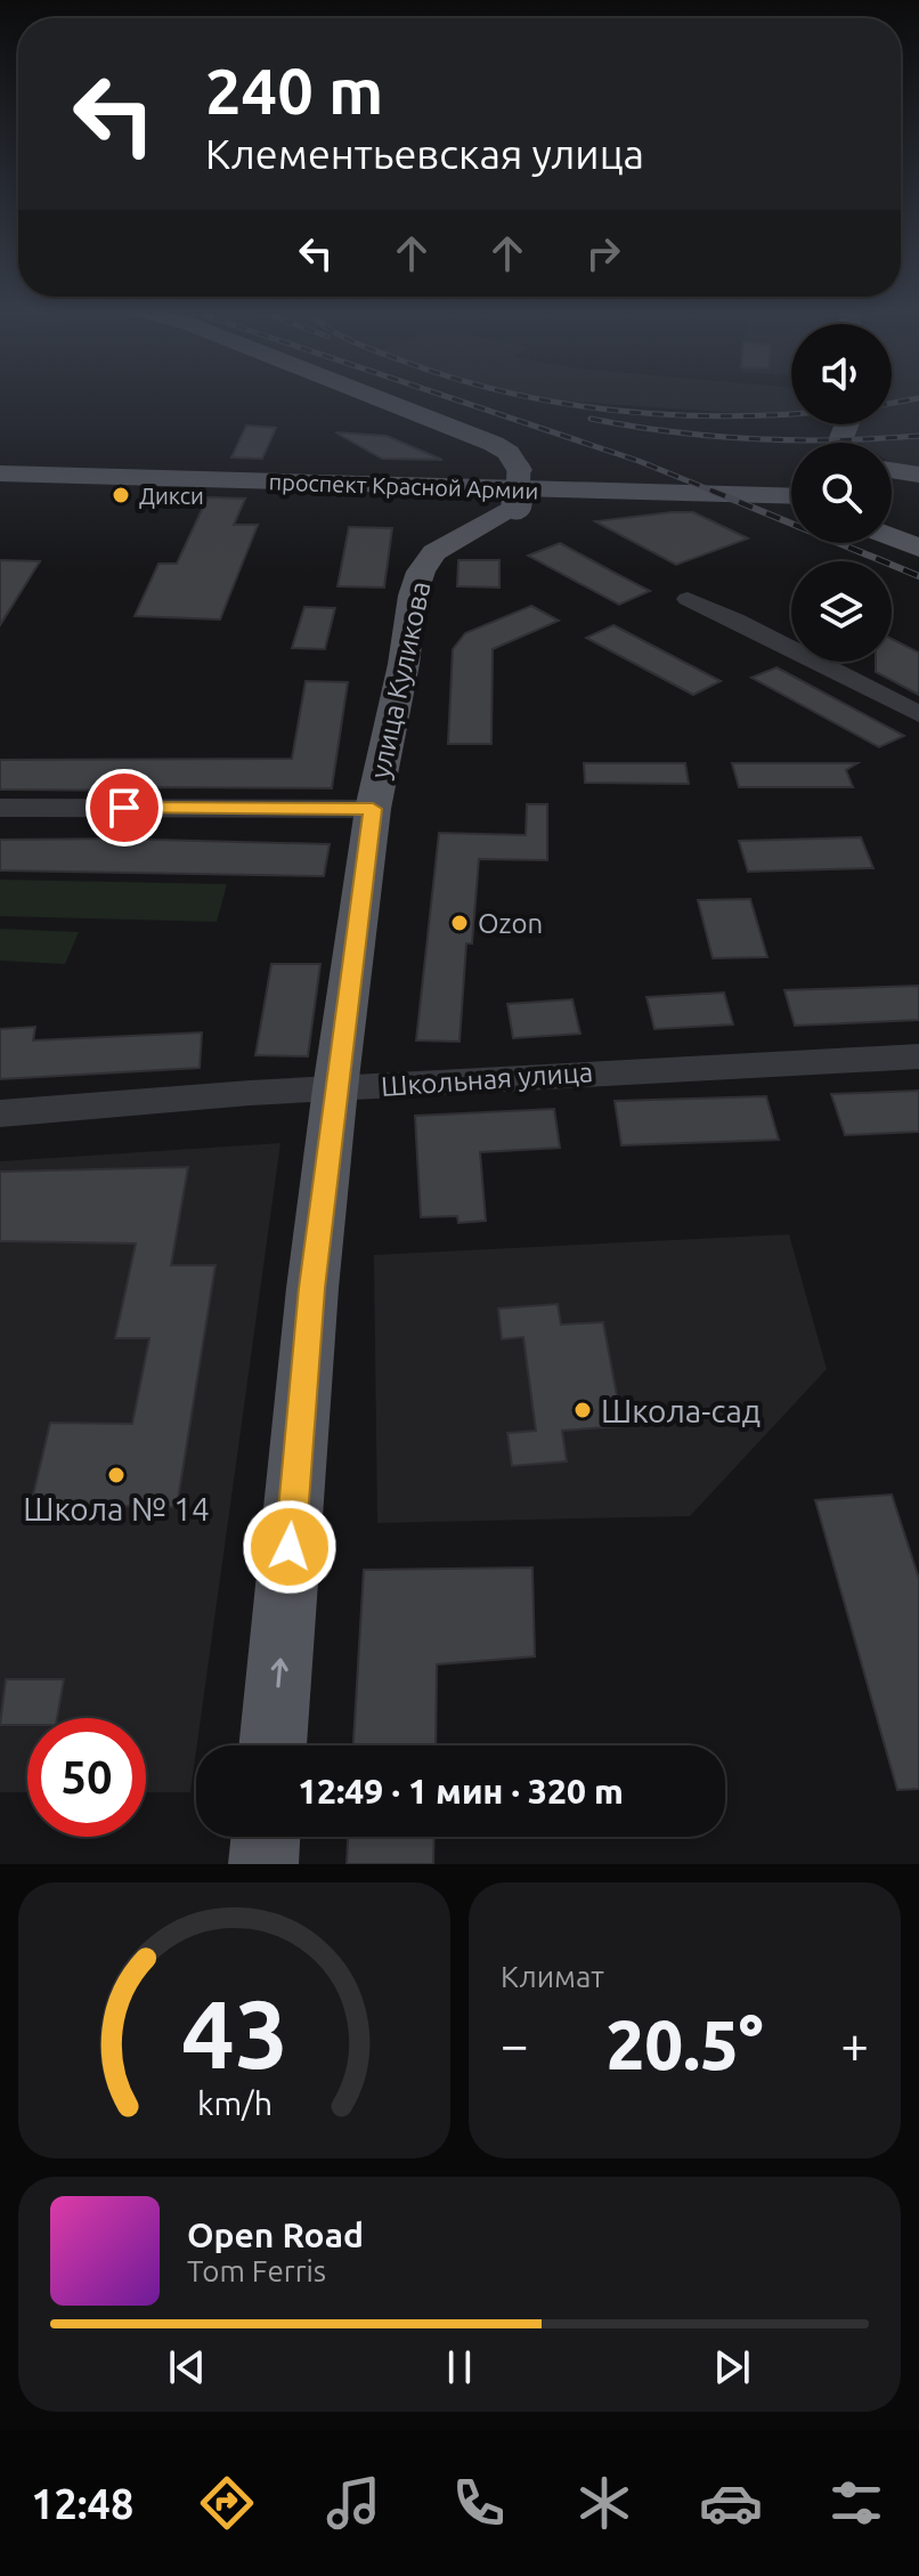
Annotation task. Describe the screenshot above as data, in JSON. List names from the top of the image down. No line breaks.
{"streets":{"main road":["проспект Красной Армии","улица Куликова"],"street":["Школьная улица"]},"crossings":[["улица Куликова","Школьная улица"]],"one_way":["улица Куликова"],"places":["Дикси","Ozon","Школа-сад","Школа № 14"],"page":{"turn":["240 m","Клементьевская улица"],"limit":"50","trip":"12:49 · 1 мин · 320 m","tile":"Климат","heat":["−","20.5°","+"],"song":["Open Road","Tom Ferris"],"tabs":"12:48","gauge":["43","km/h"]}}
